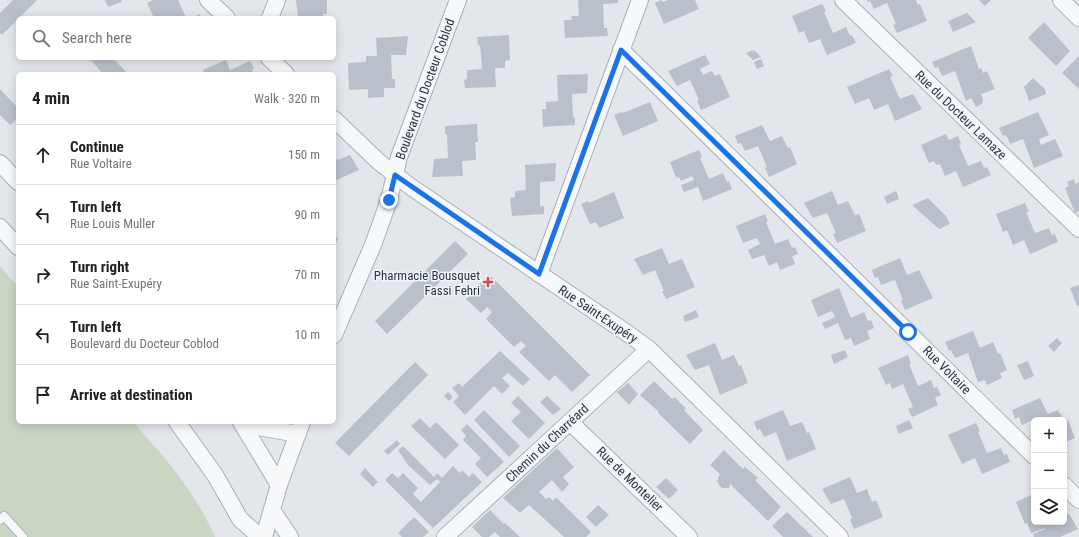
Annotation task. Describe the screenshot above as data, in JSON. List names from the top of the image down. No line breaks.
{"streets":{"street":["Boulevard du Docteur Coblod","Rue du Docteur Lamaze","Rue Saint-Exupéry","Rue Voltaire","Chemin du Charréard","Rue de Montelier"]},"crossings":[["Boulevard du Docteur Coblod","Rue Saint-Exupéry"],["Rue Saint-Exupéry","Chemin du Charréard"],["Chemin du Charréard","Rue de Montelier"]],"places":{"health":["Pharmacie Bousquet Fassi Fehri"]},"page":{"search":"Search here","heading":["4 min","Walk · 320 m"],"list":[["Continue","Rue Voltaire","150 m"],["Turn left","Rue Louis Muller","90 m"],["Turn right","Rue Saint-Exupéry","70 m"],["Turn left","Boulevard du Docteur Coblod","10 m"],"Arrive at destination"],"map_buttons":["+","−"]}}
